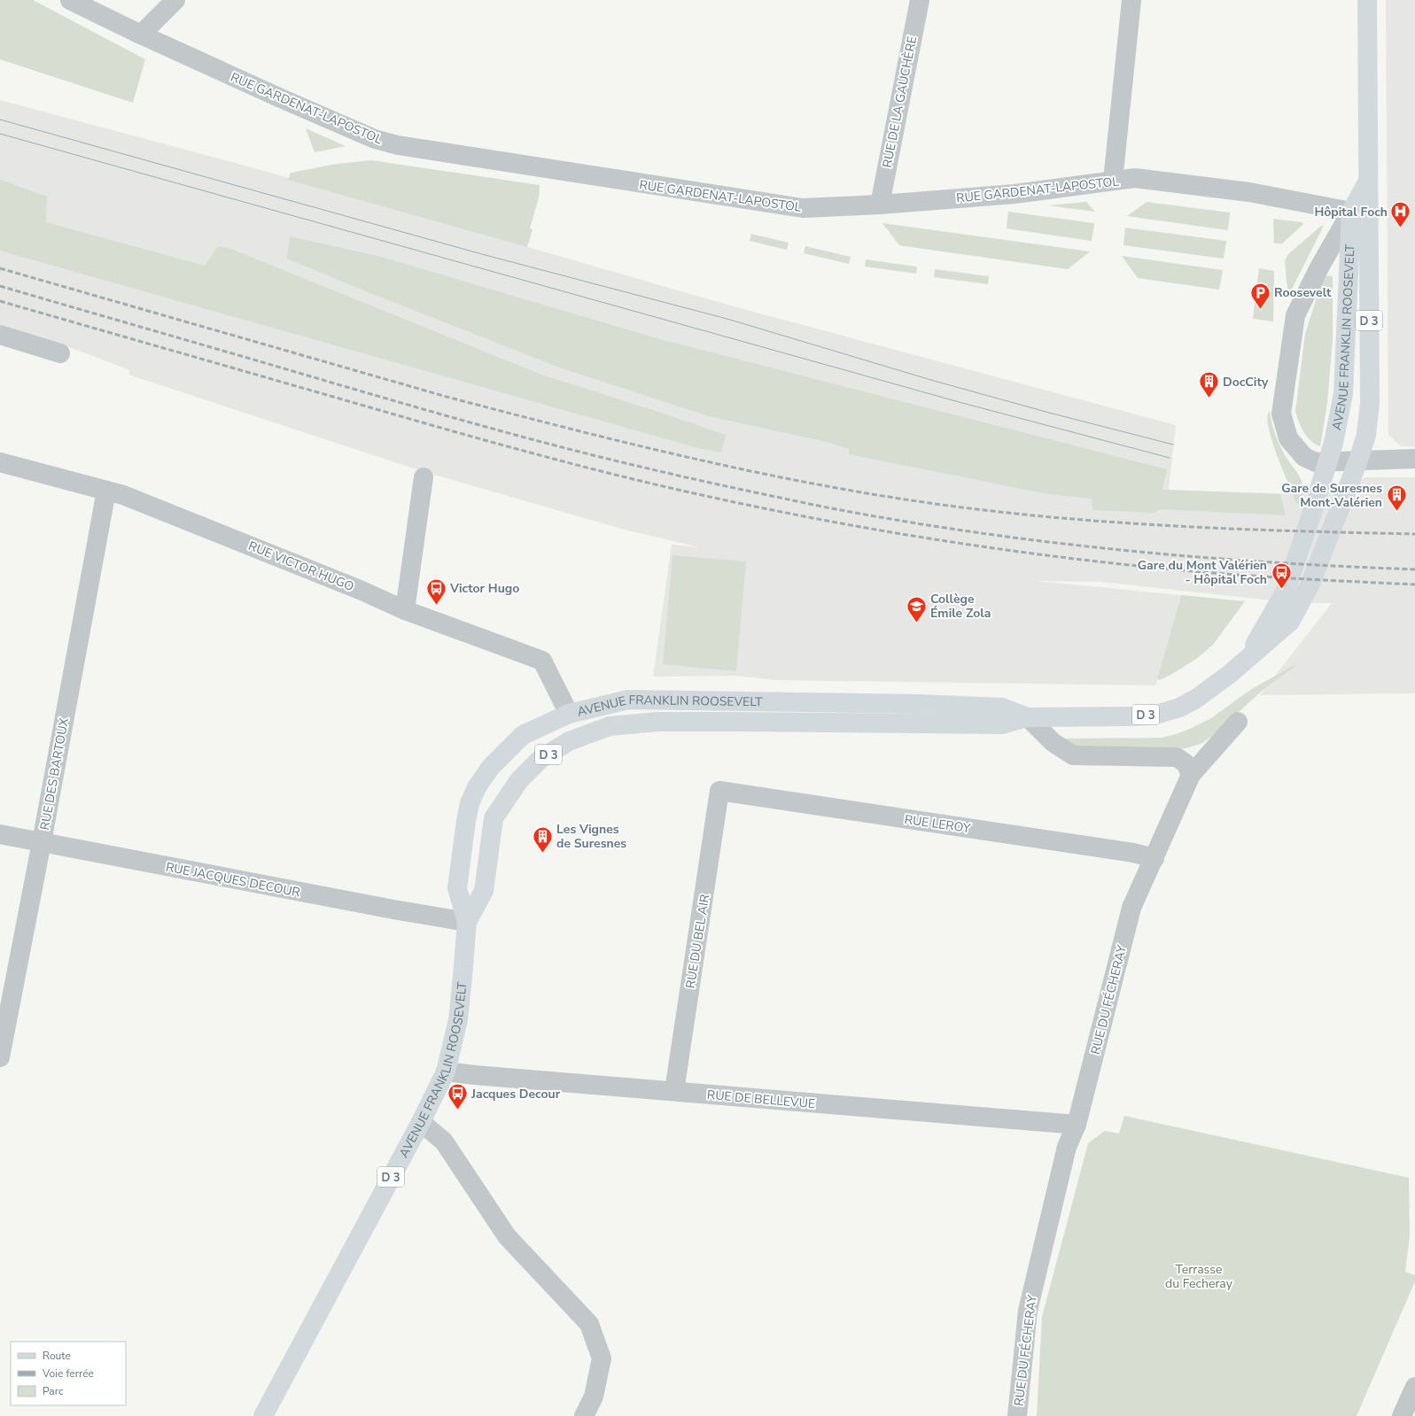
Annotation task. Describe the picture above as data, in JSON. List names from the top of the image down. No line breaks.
{"streets":{"main road":["D 3","AVENUE FRANKLIN ROOSEVELT"],"street":["RUE DE LA GAUCHÈRE","RUE GARDENAT-LAPOSTOL","RUE VICTOR HUGO","RUE DES BARTOUX","RUE LEROY","RUE JACQUES DECOUR","RUE DU BEL AIR","RUE DU FÉCHERAY","RUE DE BELLEVUE"]},"crossings":[["RUE DE LA GAUCHÈRE","RUE GARDENAT-LAPOSTOL"],["RUE GARDENAT-LAPOSTOL","AVENUE FRANKLIN ROOSEVELT"],["AVENUE FRANKLIN ROOSEVELT","RUE VICTOR HUGO"],["AVENUE FRANKLIN ROOSEVELT","RUE JACQUES DECOUR"],["AVENUE FRANKLIN ROOSEVELT","RUE DE BELLEVUE"],["RUE VICTOR HUGO","RUE DES BARTOUX"],["RUE DES BARTOUX","RUE JACQUES DECOUR"],["RUE LEROY","RUE DU BEL AIR"],["RUE LEROY","RUE DU FÉCHERAY"],["RUE DU BEL AIR","RUE DE BELLEVUE"],["RUE DU FÉCHERAY","RUE DE BELLEVUE"]],"parks":["Terrasse du Fecheray"],"places":{"hospital":["Hôpital Foch"],"parking":["Roosevelt"],"building":["DocCity","Gare de Suresnes Mont-Valérien","Les Vignes de Suresnes"],"bus stop":["Gare du Mont Valérien - Hôpital Foch","Victor Hugo","Jacques Decour"],"school or university":["Collège Émile Zola"]},"legend":["Route","Voie ferrée","Parc"]}
